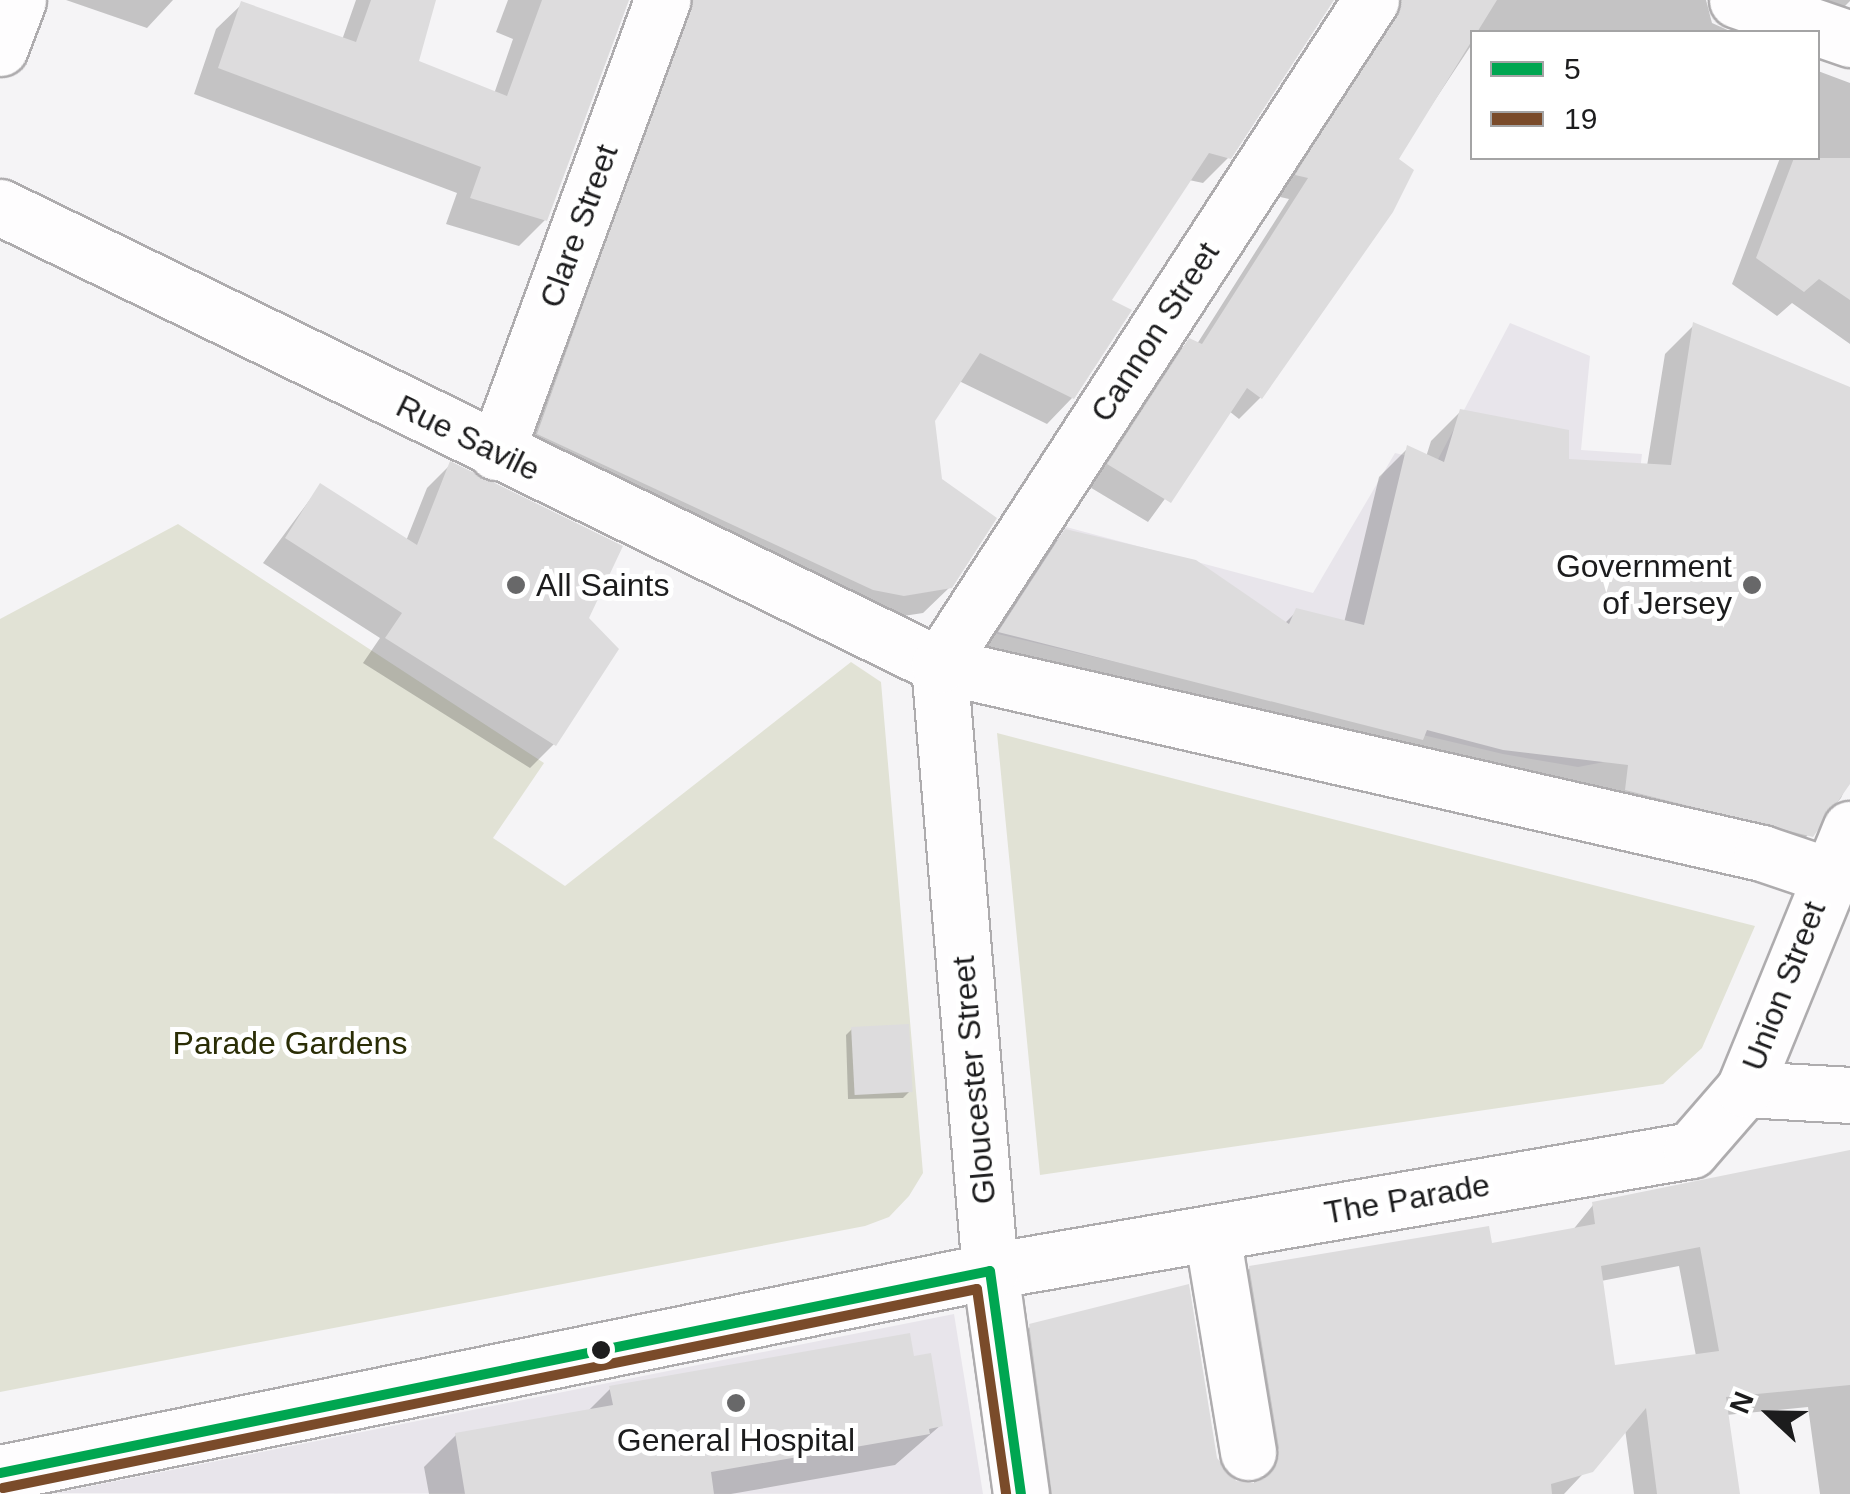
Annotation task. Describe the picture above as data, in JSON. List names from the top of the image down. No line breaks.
{"streets":{"main road":["Clare Street","Cannon Street","Rue Savile","Union Street","Gloucester Street","The Parade"]},"crossings":[["Clare Street","Rue Savile"],["Cannon Street","Rue Savile"],["Cannon Street","Gloucester Street"],["Rue Savile","Gloucester Street"],["Union Street","The Parade"],["Gloucester Street","The Parade"]],"parks":["Parade Gardens"],"places":["All Saints","Government of Jersey","General Hospital"],"lines":["transit line 5","transit line 19"],"legend":["5","19"],"north":"left"}
